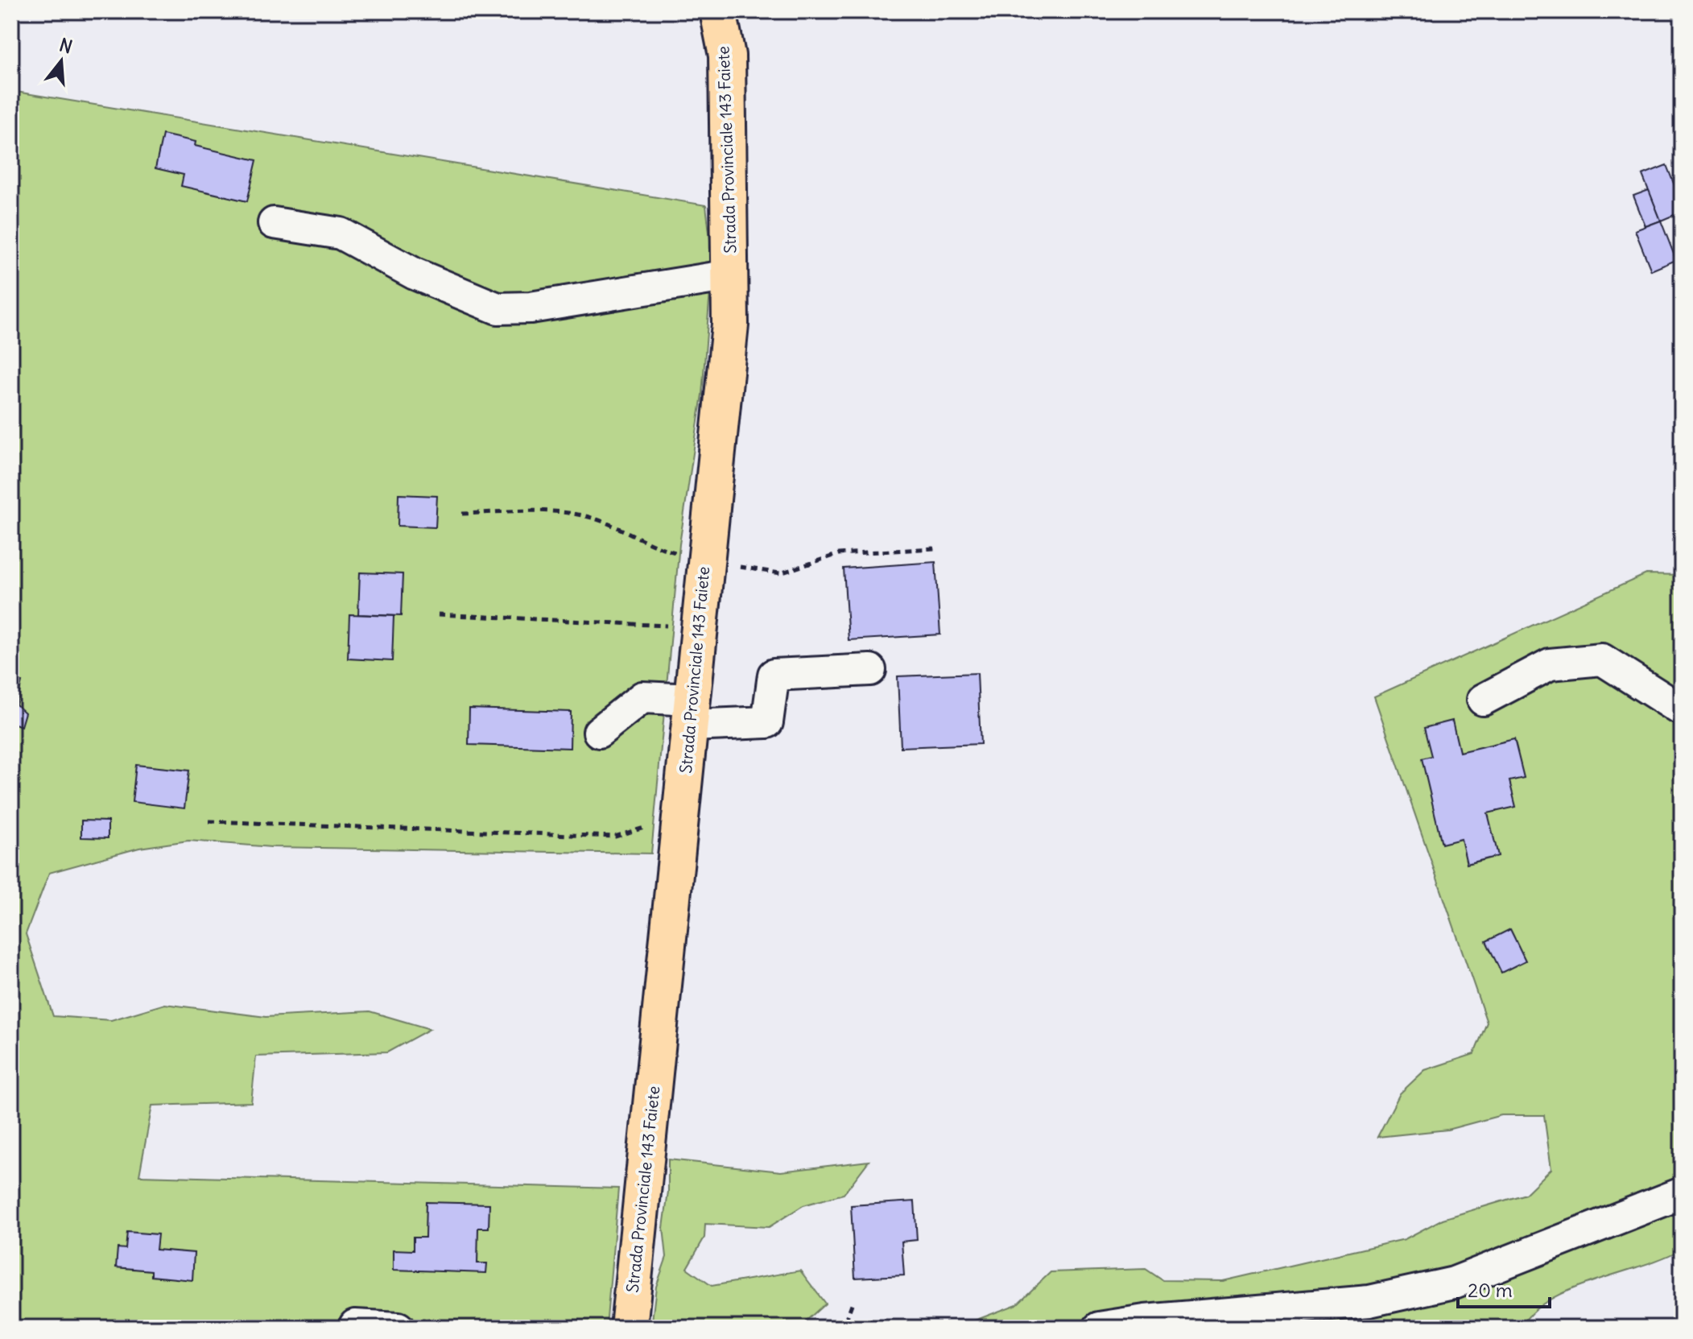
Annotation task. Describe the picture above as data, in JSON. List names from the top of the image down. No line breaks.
{"streets":{"main road":["Strada Provinciale 143 Faiete"]},"scale_bar":"20 m","north":"top"}
